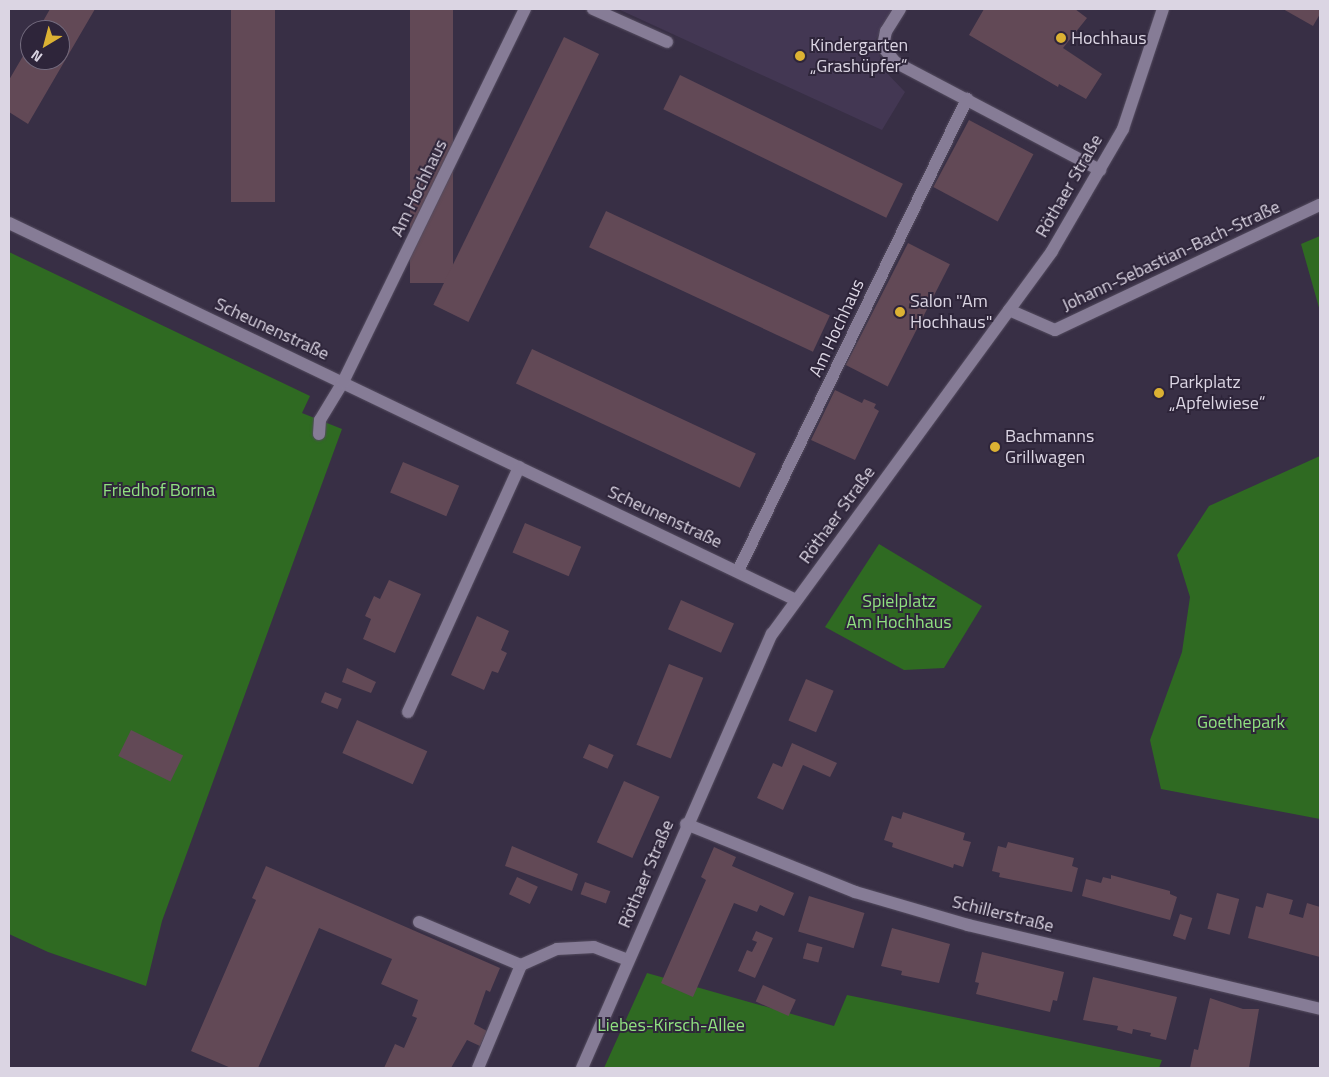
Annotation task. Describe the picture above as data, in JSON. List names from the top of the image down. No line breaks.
{"streets":{"street":["Röthaer Straße","Am Hochhaus","Johann-Sebastian-Bach-Straße","Scheunenstraße","Schillerstraße"]},"crossings":[["Röthaer Straße","Johann-Sebastian-Bach-Straße"],["Röthaer Straße","Scheunenstraße"],["Röthaer Straße","Schillerstraße"],["Am Hochhaus","Scheunenstraße"]],"parks":["Friedhof Borna","Spielplatz Am Hochhaus","Goethepark","Liebes-Kirsch-Allee"],"places":["Hochhaus","Kindergarten „Grashüpfer“","Salon \"Am Hochhaus\"","Parkplatz „Apfelwiese“","Bachmanns Grillwagen"],"north":"bottom left"}
